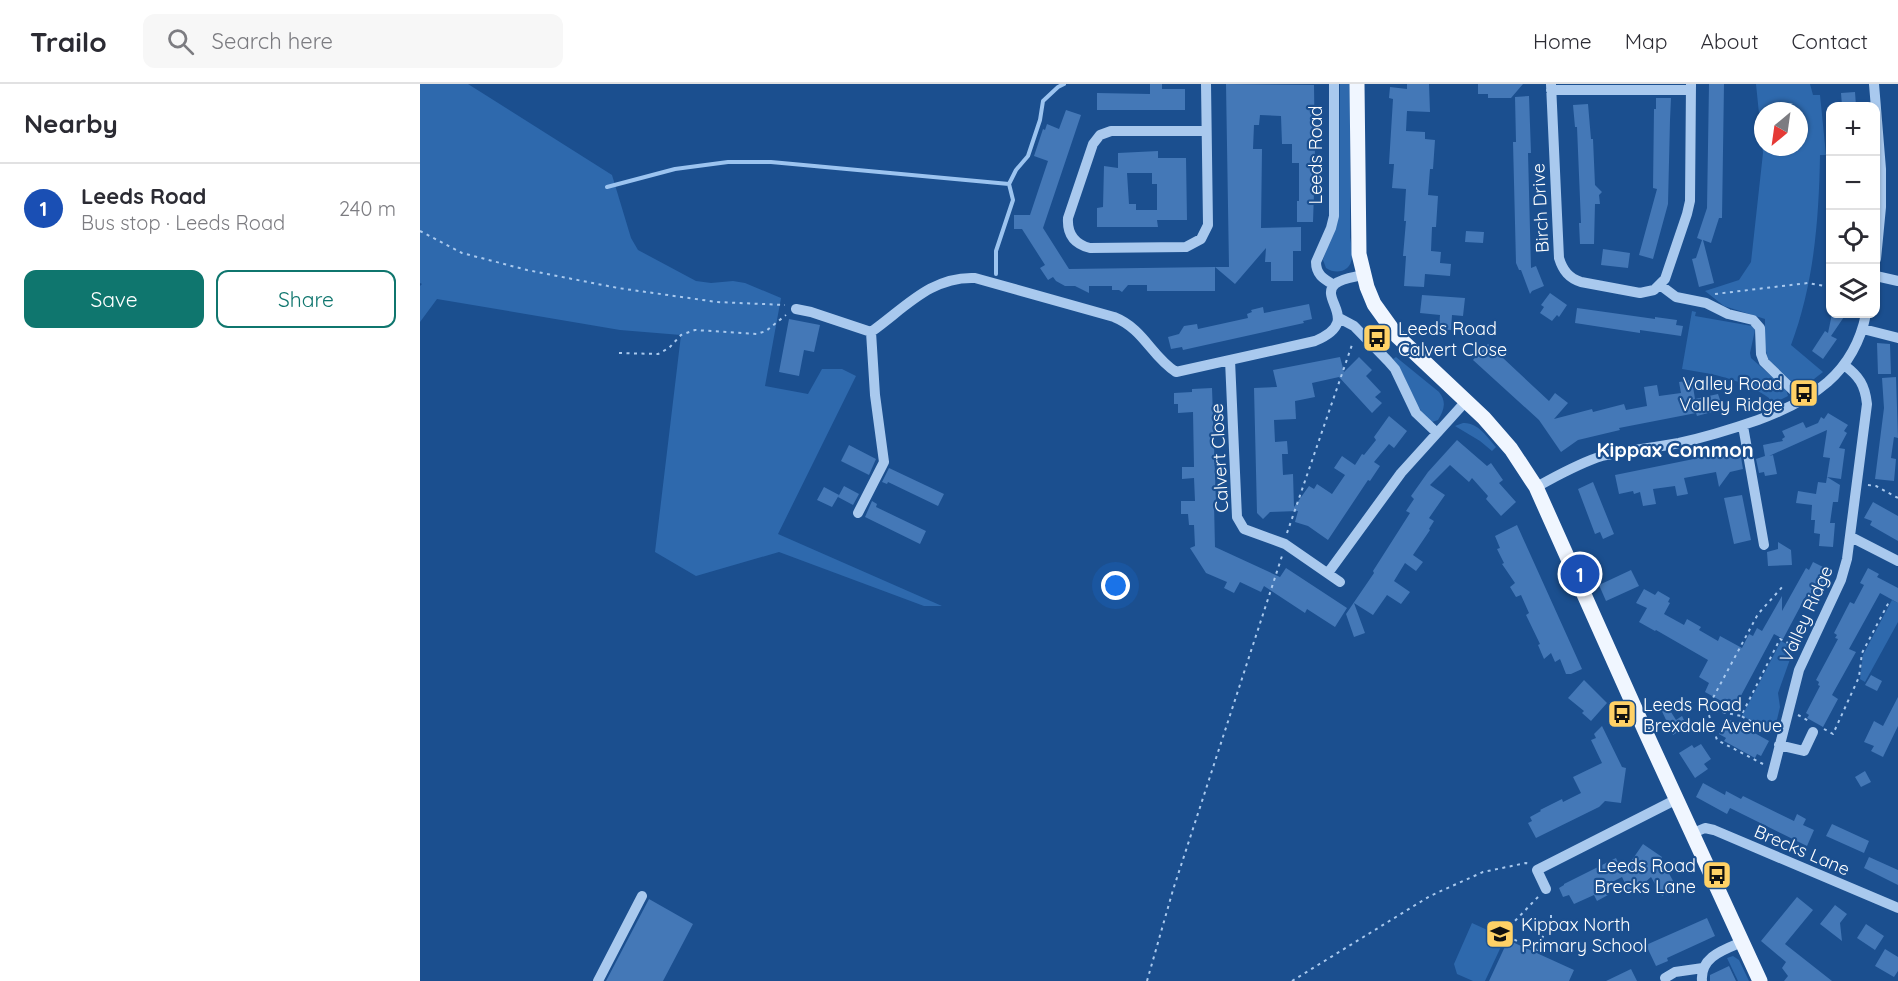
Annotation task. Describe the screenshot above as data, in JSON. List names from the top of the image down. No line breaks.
{"streets":{"street":["Leeds Road","Birch Drive","Calvert Close","Valley Ridge","Brecks Lane"]},"districts":["Kippax Common"],"places":{"bus stop":["Leeds Road Calvert Close","Valley Road Valley Ridge","Leeds Road Brexdale Avenue","Leeds Road Brecks Lane"],"school or university":["Kippax North Primary School"]},"north":"bottom left","page":{"header":"Trailo","search":"Search here","nav":["Home","Map","About","Contact"],"heading":"Nearby","map_buttons":["+","−"],"list":[{"mark":"1","name":"Leeds Road","note":"Bus stop · Leeds Road","value":"240 m"}],"buttons":["Save","Share"],"pins":"1"}}
